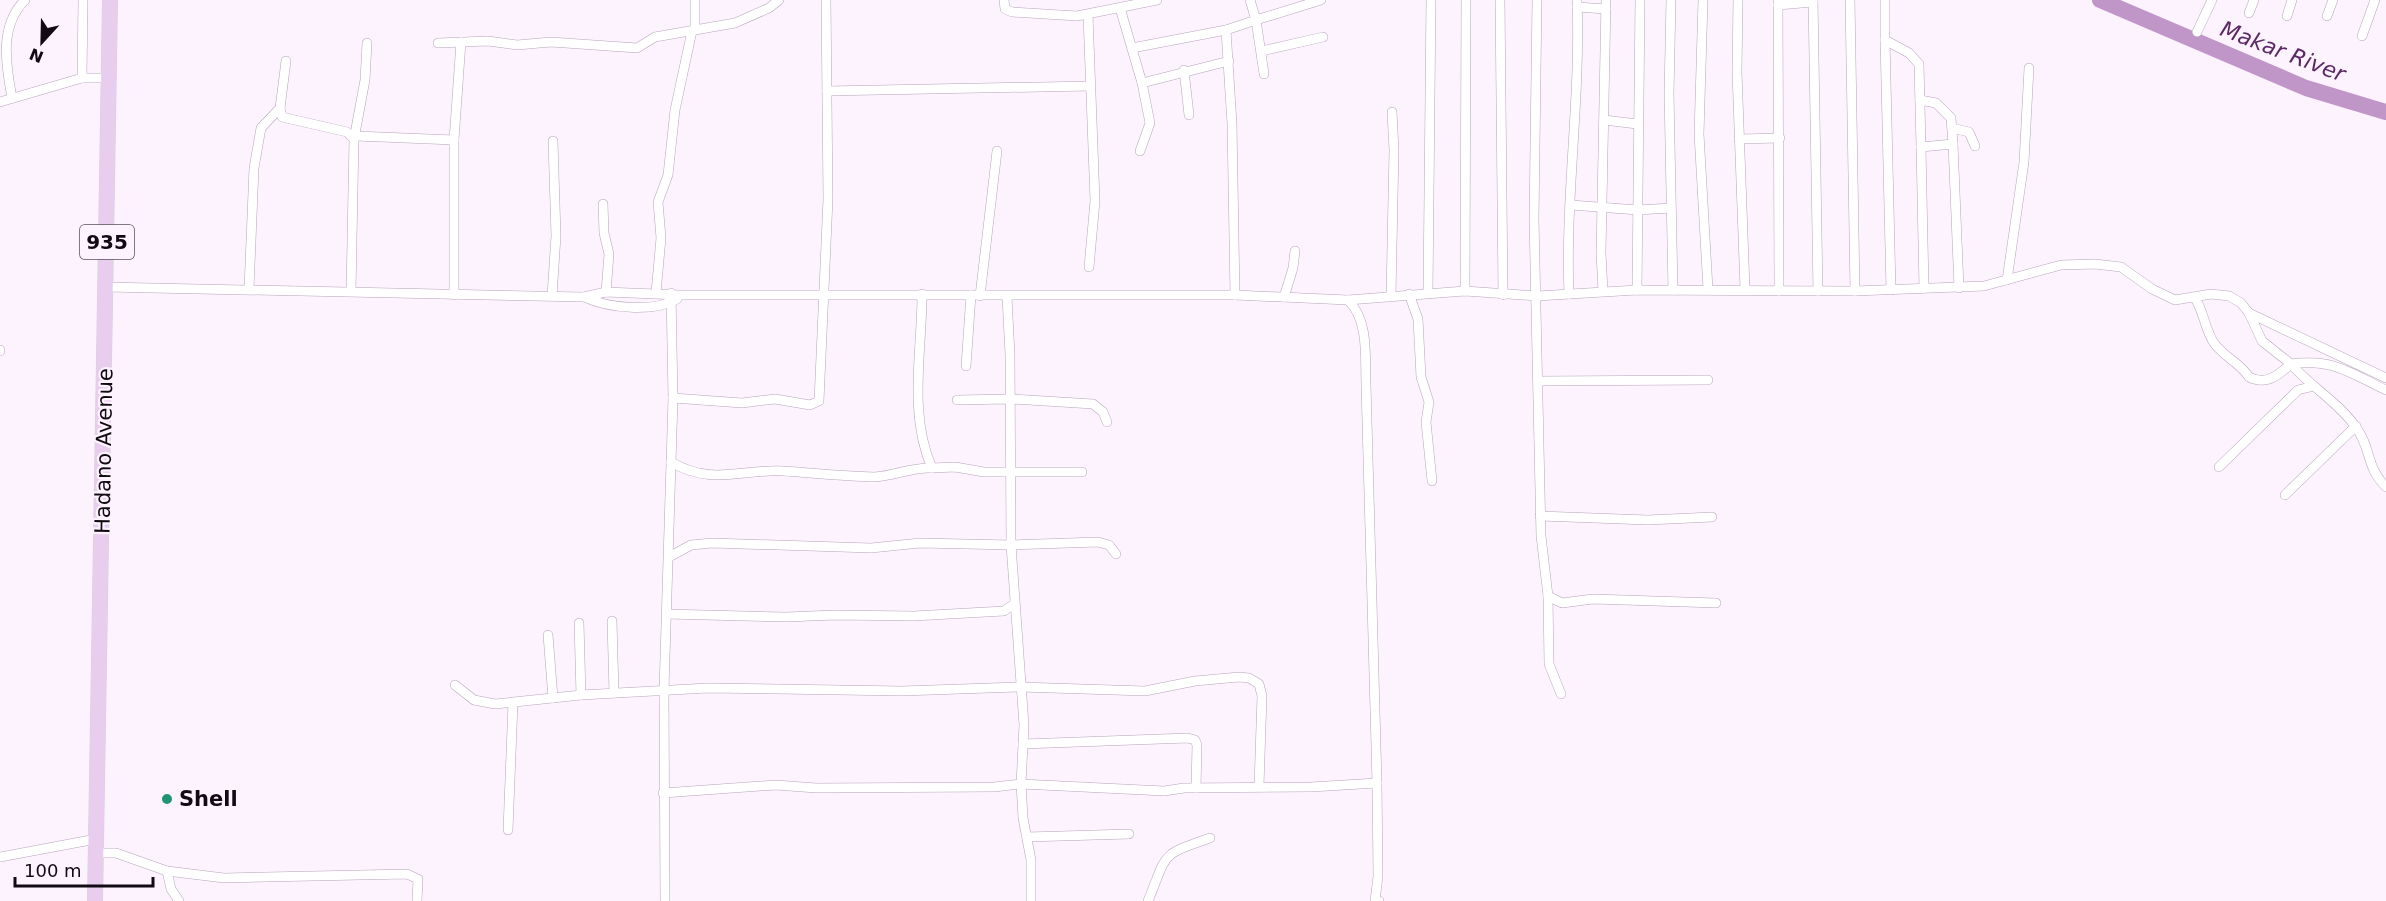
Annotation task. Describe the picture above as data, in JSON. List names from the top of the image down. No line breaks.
{"streets":{"main road":["935","Hadano Avenue"]},"water":["Makar River"],"places":["Shell"],"scale_bar":"100 m","north":"bottom"}
